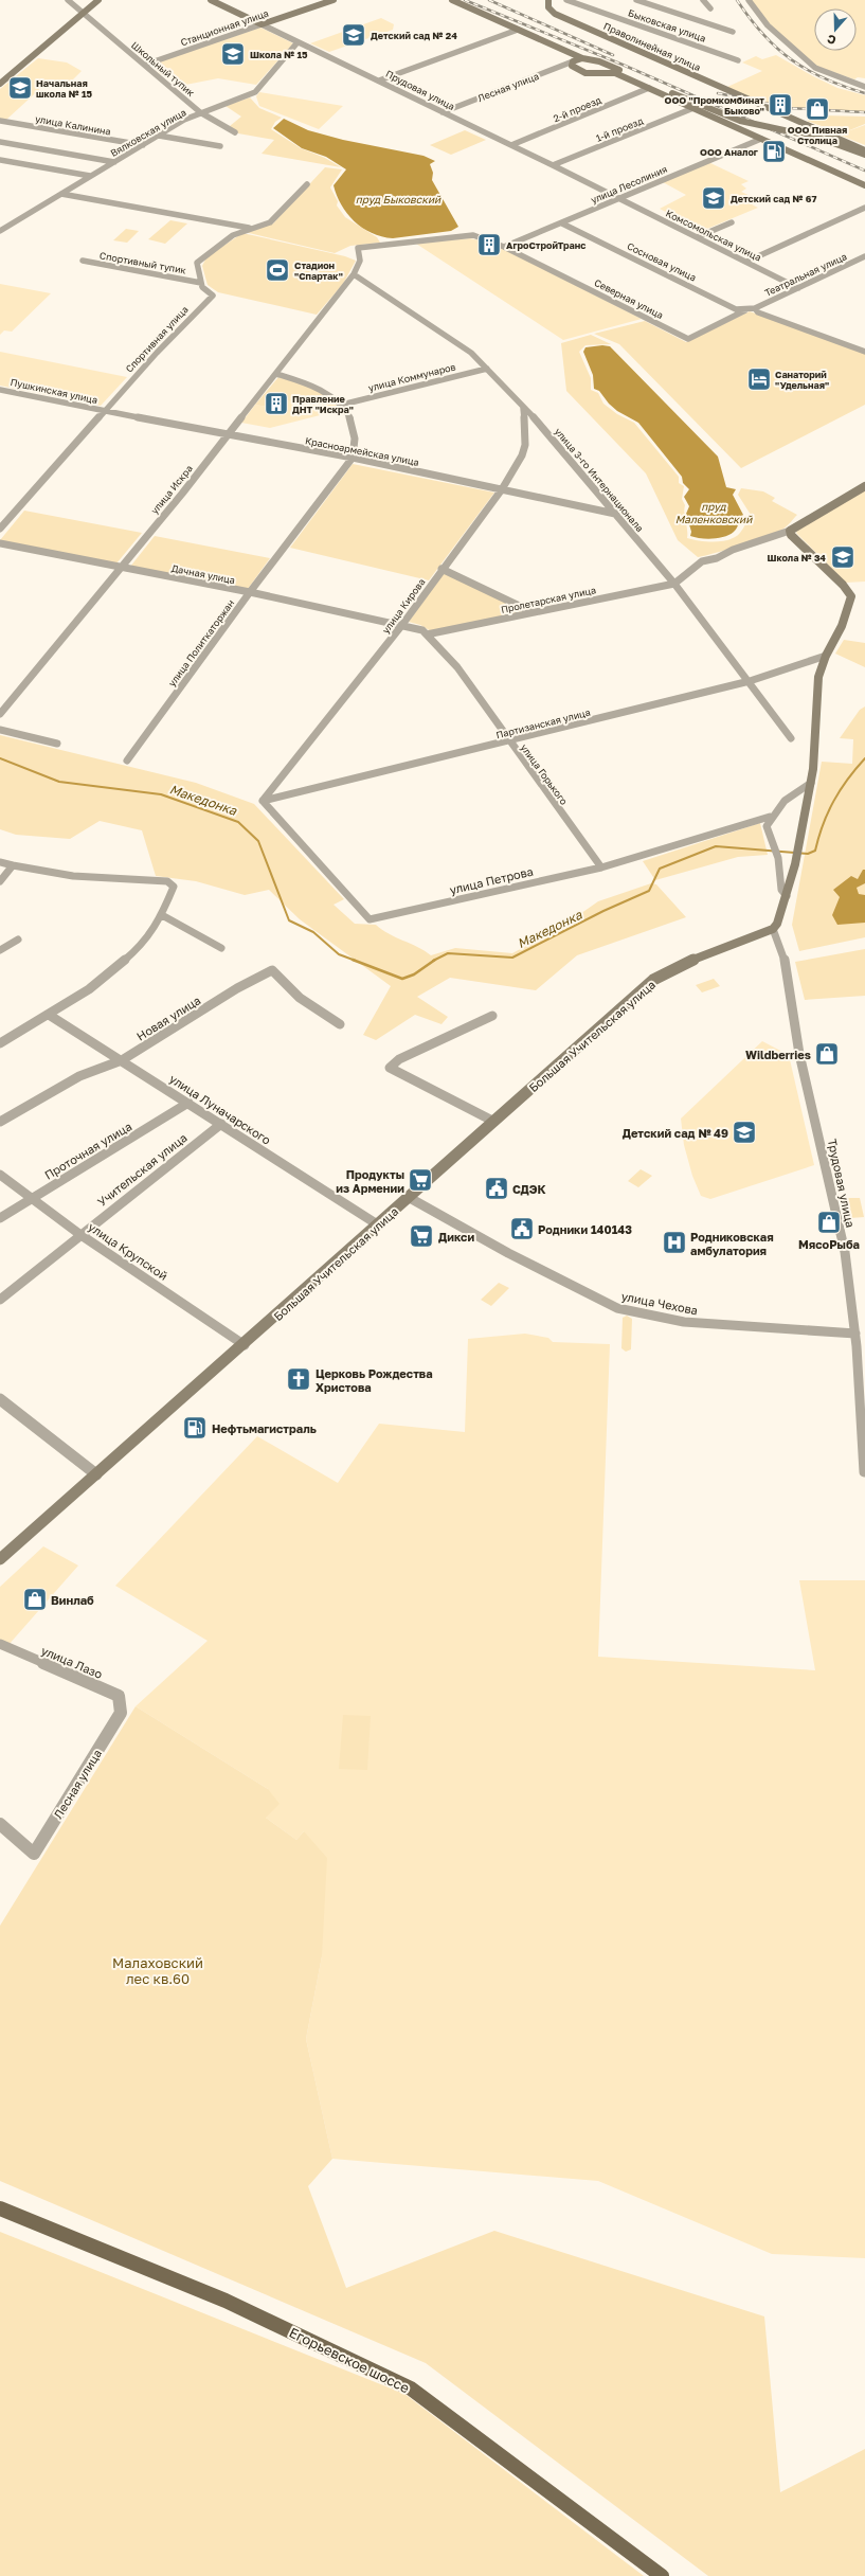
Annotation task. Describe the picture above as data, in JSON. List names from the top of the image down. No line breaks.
{"streets":{"main road":["Станционная улица","Праволинейная улица","Прудовая улица","Большая Учительская улица","Егорьевское шоссе"],"street":["Быковская улица","Школьный тупик","Лесная улица","2-й проезд","улица Калинина","1-й проезд","Вялковская улица","улица Лесолиния","Комсомольская улица","Сосновая улица","Спортивный тупик","Театральная улица","Северная улица","Спортивная улица","улица Коммунаров","Пушкинская улица","Красноармейская улица","улица 3-го Интернационала","улица Искра","Дачная улица","Пролетарская улица","улица Кирова","улица Политкаторжан","Партизанская улица","улица Горького","улица Петрова","Новая улица","улица Луначарского","Проточная улица","Учительская улица","Трудовая улица","улица Крупской","улица Чехова","улица Лазо"]},"crossings":[["Станционная улица","Школьный тупик"],["Станционная улица","Прудовая улица"],["Школьный тупик","Вялковская улица"],["Лесная улица","Прудовая улица"],["Лесная улица","улица Лазо"],["Прудовая улица","2-й проезд"],["Прудовая улица","1-й проезд"],["Прудовая улица","Вялковская улица"],["Прудовая улица","улица Лесолиния"],["Прудовая улица","Комсомольская улица"],["улица Калинина","Вялковская улица"],["улица Лесолиния","Комсомольская улица"],["улица Лесолиния","Сосновая улица"],["улица Лесолиния","Северная улица"],["Комсомольская улица","Театральная улица"],["Сосновая улица","Театральная улица"],["Сосновая улица","Северная улица"],["Спортивный тупик","Спортивная улица"],["Спортивная улица","Пушкинская улица"],["Спортивная улица","Красноармейская улица"],["улица Коммунаров","улица 3-го Интернационала"],["Пушкинская улица","Красноармейская улица"],["Красноармейская улица","улица 3-го Интернационала"],["Красноармейская улица","улица Искра"],["Красноармейская улица","улица Кирова"],["Красноармейская улица","улица Политкаторжан"],["улица 3-го Интернационала","улица Искра"],["улица 3-го Интернационала","Пролетарская улица"],["улица 3-го Интернационала","улица Кирова"],["улица 3-го Интернационала","Партизанская улица"],["улица Искра","Дачная улица"],["Дачная улица","улица Кирова"],["Дачная улица","улица Политкаторжан"],["Дачная улица","улица Горького"],["Пролетарская улица","улица Горького"],["улица Кирова","Партизанская улица"],["улица Кирова","улица Горького"],["улица Кирова","улица Петрова"],["Партизанская улица","улица Горького"],["Партизанская улица","улица Петрова"],["улица Горького","улица Петрова"],["Новая улица","улица Луначарского"],["Большая Учительская улица","улица Луначарского"],["Большая Учительская улица","Трудовая улица"],["Большая Учительская улица","улица Крупской"],["Большая Учительская улица","улица Чехова"],["улица Луначарского","Проточная улица"],["улица Луначарского","Учительская улица"],["Проточная улица","улица Крупской"],["Учительская улица","улица Крупской"],["Трудовая улица","улица Чехова"]],"water":["пруд Быковский","пруд Маленковский","Македонка"],"parks":["Малаховский лес кв.60"],"places":{"school or university":["Детский сад № 24","Школа № 15","Начальная школа № 15","Детский сад № 67","Школа № 34","Детский сад № 49"],"building":["ООО \"Промкомбинат Быково\"","АгроСтройТранс","Правление ДНТ \"Искра\""],"shop":["ООО Пивная Столица","Wildberries","МясоРыба","Винлаб"],"fuel station":["ООО Аналог","Нефтьмагистраль"],"sports":["Стадион \"Спартак\""],"hotel":["Санаторий \"Удельная\""],"supermarket":["Продукты из Армении","Дикси"],"public building":["СДЭК","Родники 140143"],"hospital":["Родниковская амбулатория"],"church":["Церковь Рождества Христова"]},"north":"bottom"}
